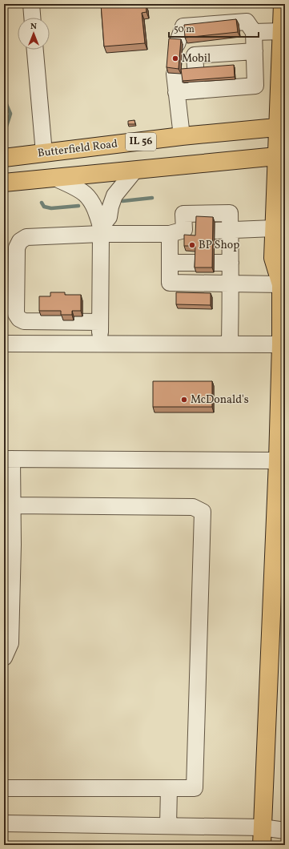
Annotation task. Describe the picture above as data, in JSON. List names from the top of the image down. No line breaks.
{"streets":{"main road":["IL 56","Butterfield Road"]},"places":["Mobil","BP Shop","McDonald's"],"scale_bar":"50 m","north":"top"}
